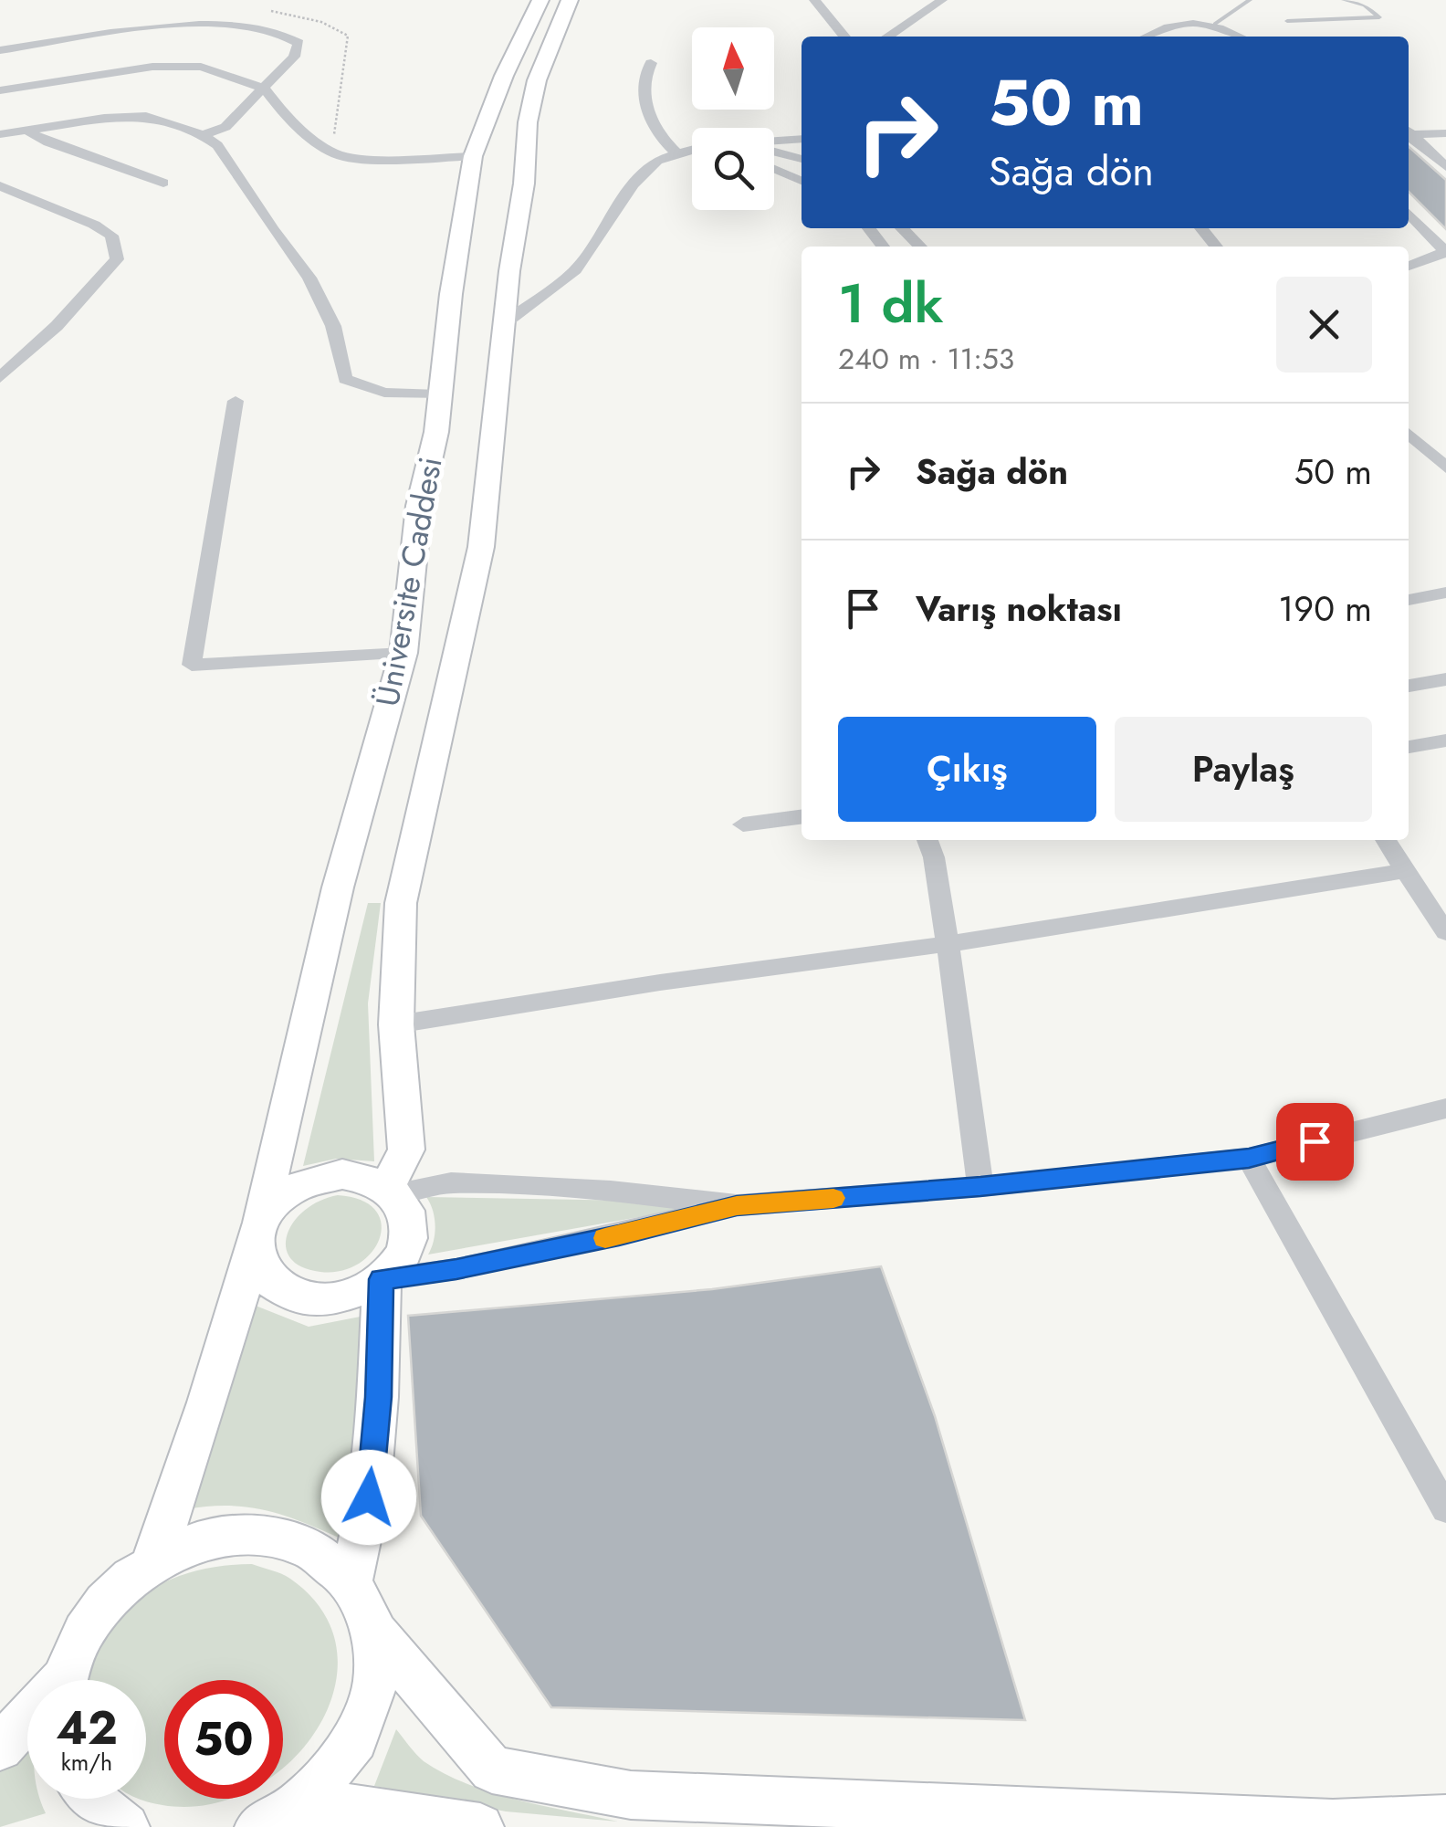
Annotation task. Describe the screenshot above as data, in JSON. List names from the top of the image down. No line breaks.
{"streets":{"main road":["Üniversite Caddesi"]},"north":"top","page":{"turn":["50 m","Sağa dön"],"heading":["1 dk","240 m · 11:53"],"list":[{"name":"Sağa dön","value":"50 m"},{"name":"Varış noktası","value":"190 m"}],"buttons":["Çıkış","Paylaş"],"speed":"42 km/h","limit":"50"}}
